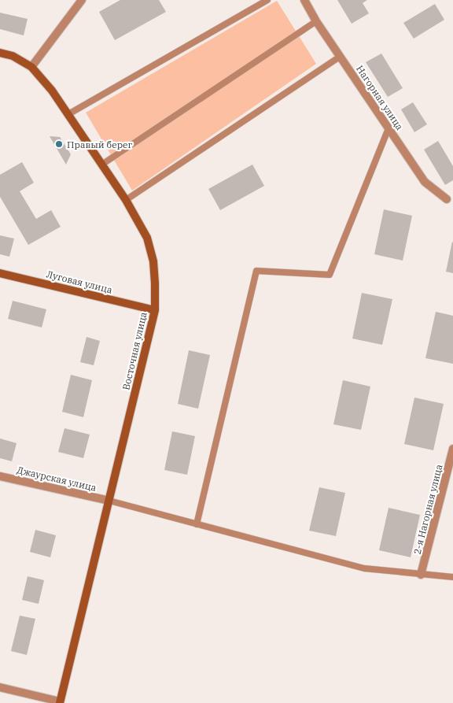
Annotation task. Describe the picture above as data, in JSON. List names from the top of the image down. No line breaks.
{"streets":{"main road":["Луговая улица","Восточная улица"],"street":["Нагорная улица","Джаурская улица","2-я Нагорная улица"]},"crossings":[["Луговая улица","Восточная улица"],["Восточная улица","Джаурская улица"]],"places":["Правый берег"]}
